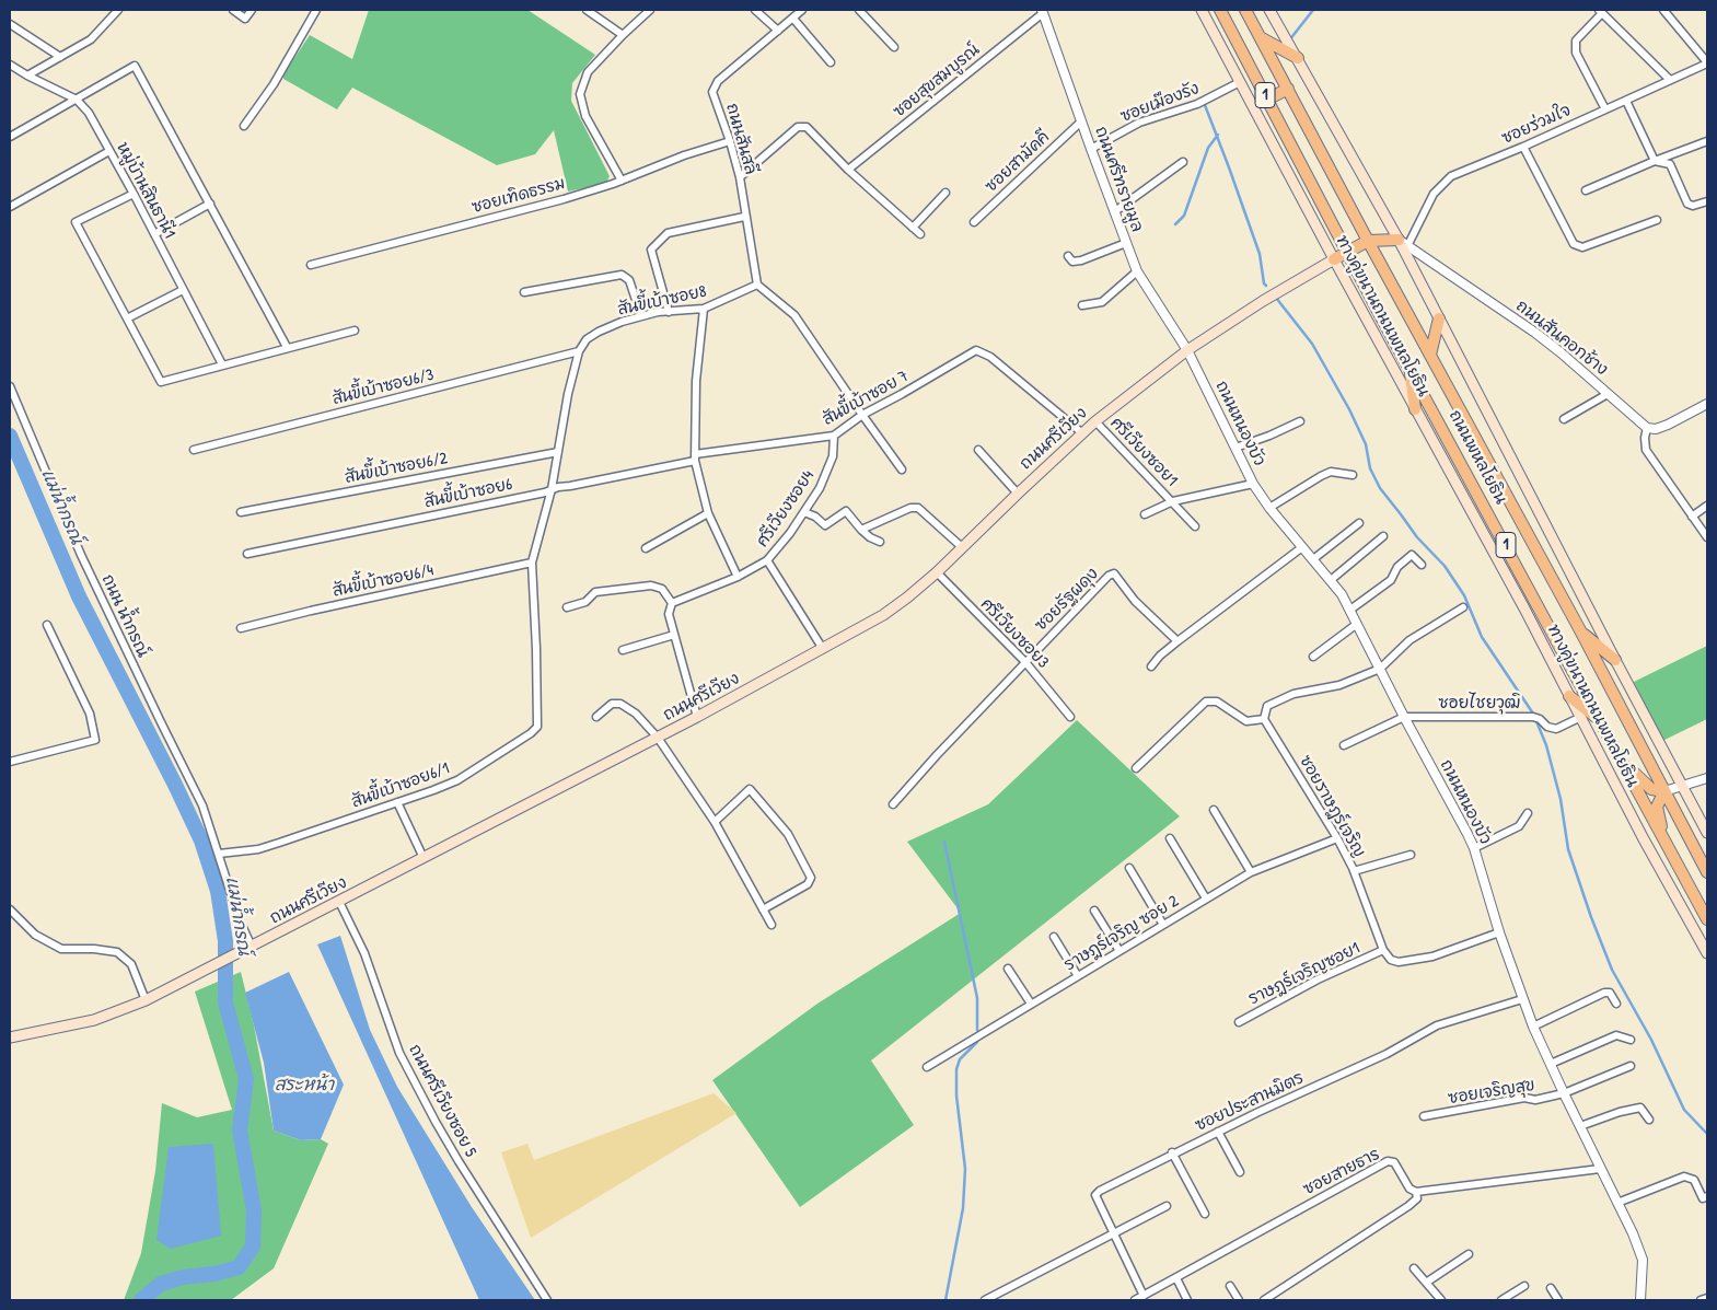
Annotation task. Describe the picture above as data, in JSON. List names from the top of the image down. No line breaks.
{"streets":{"main road":["1","ทางคู่ขนานถนนพหลโยธิน","ถนนศรีเวียง","ถนนพหลโยธิน"],"street":["ซอยสุขสมบูรณ์","ซอยเมืองรัง","ซอยร่วมใจ","ถนนสันสลี","ซอยสามัคคี","ถนนศรีทรายมูล","หมู่บ้านสินธานี1","ซอยเทิดธรรม","สันขี้เบ้าซอย8","ถนนสันคอกช้าง","สันขี้เบ้าซอย6/3","สันขี้เบ้าซอย 7","ถนนหนองบัว","ศรีเวียงซอย1","สันขี้เบ้าซอย6/2","สันขี้เบ้าซอย6","ศรีเวียงซอย4","สันขี้เบ้าซอย6/4","ซอยรัฐผดุง","ถนน น้ำกรณ์","ศรีเวียงซอย3","ซอยไชยวุฒิ","สันขี้เบ้าซอย6/1","ซอยราษฎร์เจริญ","ราษฎร์เจริญ ซอย 2","ราษฎร์เจริญซอย1","ซอยเจริญสุข","ถนนศรีเวียงซอย 5","ซอยประสานมิตร","ซอยสายธาร"]},"crossings":[["ซอยสุขสมบูรณ์","ถนนศรีทรายมูล"],["ซอยเมืองรัง","ถนนศรีทรายมูล"],["ซอยเมืองรัง","ทางคู่ขนานถนนพหลโยธิน"],["ซอยร่วมใจ","ถนนสันคอกช้าง"],["ถนนสันสลี","ซอยเทิดธรรม"],["ถนนสันสลี","สันขี้เบ้าซอย8"],["ซอยสามัคคี","ถนนศรีทรายมูล"],["ถนนศรีทรายมูล","ถนนหนองบัว"],["ถนนศรีทรายมูล","ถนนศรีเวียง"],["สันขี้เบ้าซอย8","สันขี้เบ้าซอย6/3"],["สันขี้เบ้าซอย8","สันขี้เบ้าซอย6/1"],["ทางคู่ขนานถนนพหลโยธิน","ถนนศรีเวียง"],["ทางคู่ขนานถนนพหลโยธิน","ซอยไชยวุฒิ"],["สันขี้เบ้าซอย6/3","สันขี้เบ้าซอย6/1"],["สันขี้เบ้าซอย 7","ถนนศรีเวียง"],["สันขี้เบ้าซอย 7","สันขี้เบ้าซอย6"],["สันขี้เบ้าซอย 7","ศรีเวียงซอย4"],["ถนนหนองบัว","ถนนศรีเวียง"],["ถนนหนองบัว","ซอยไชยวุฒิ"],["ถนนหนองบัว","ซอยเจริญสุข"],["ถนนหนองบัว","ซอยประสานมิตร"],["ถนนศรีเวียง","ศรีเวียงซอย1"],["ถนนศรีเวียง","ศรีเวียงซอย4"],["ถนนศรีเวียง","ถนน น้ำกรณ์"],["ถนนศรีเวียง","ศรีเวียงซอย3"],["ถนนศรีเวียง","ถนนศรีเวียงซอย 5"],["สันขี้เบ้าซอย6/2","สันขี้เบ้าซอย6/1"],["สันขี้เบ้าซอย6","สันขี้เบ้าซอย6/1"],["สันขี้เบ้าซอย6/4","สันขี้เบ้าซอย6/1"],["ซอยรัฐผดุง","ศรีเวียงซอย3"],["ถนน น้ำกรณ์","สันขี้เบ้าซอย6/1"],["ซอยราษฎร์เจริญ","ราษฎร์เจริญ ซอย 2"],["ซอยราษฎร์เจริญ","ราษฎร์เจริญซอย1"],["ซอยประสานมิตร","ซอยสายธาร"]],"water":["แม่น้ำกรณ์","สระหน้า"]}
